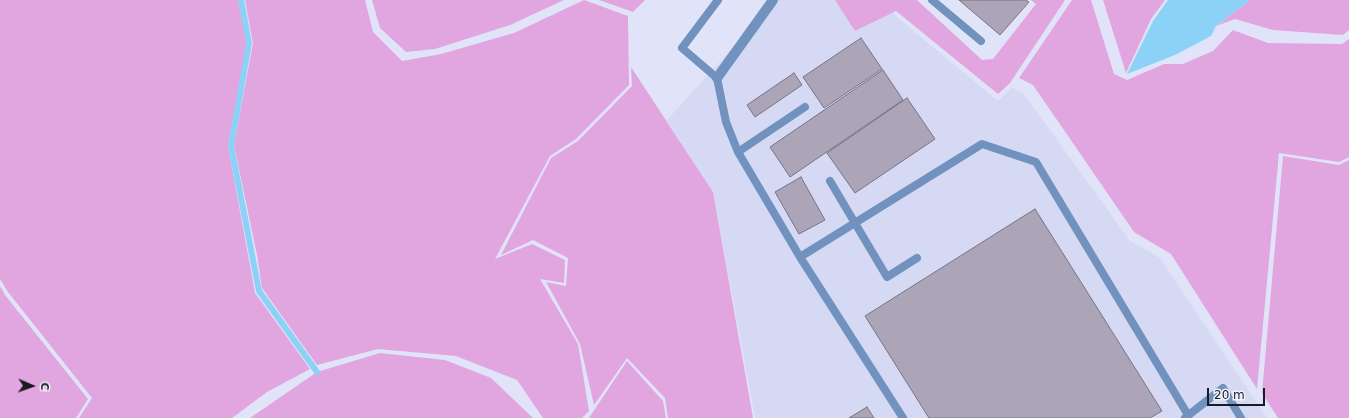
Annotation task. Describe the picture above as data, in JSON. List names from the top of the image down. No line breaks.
{"scale_bar":"20 m","north":"right"}
